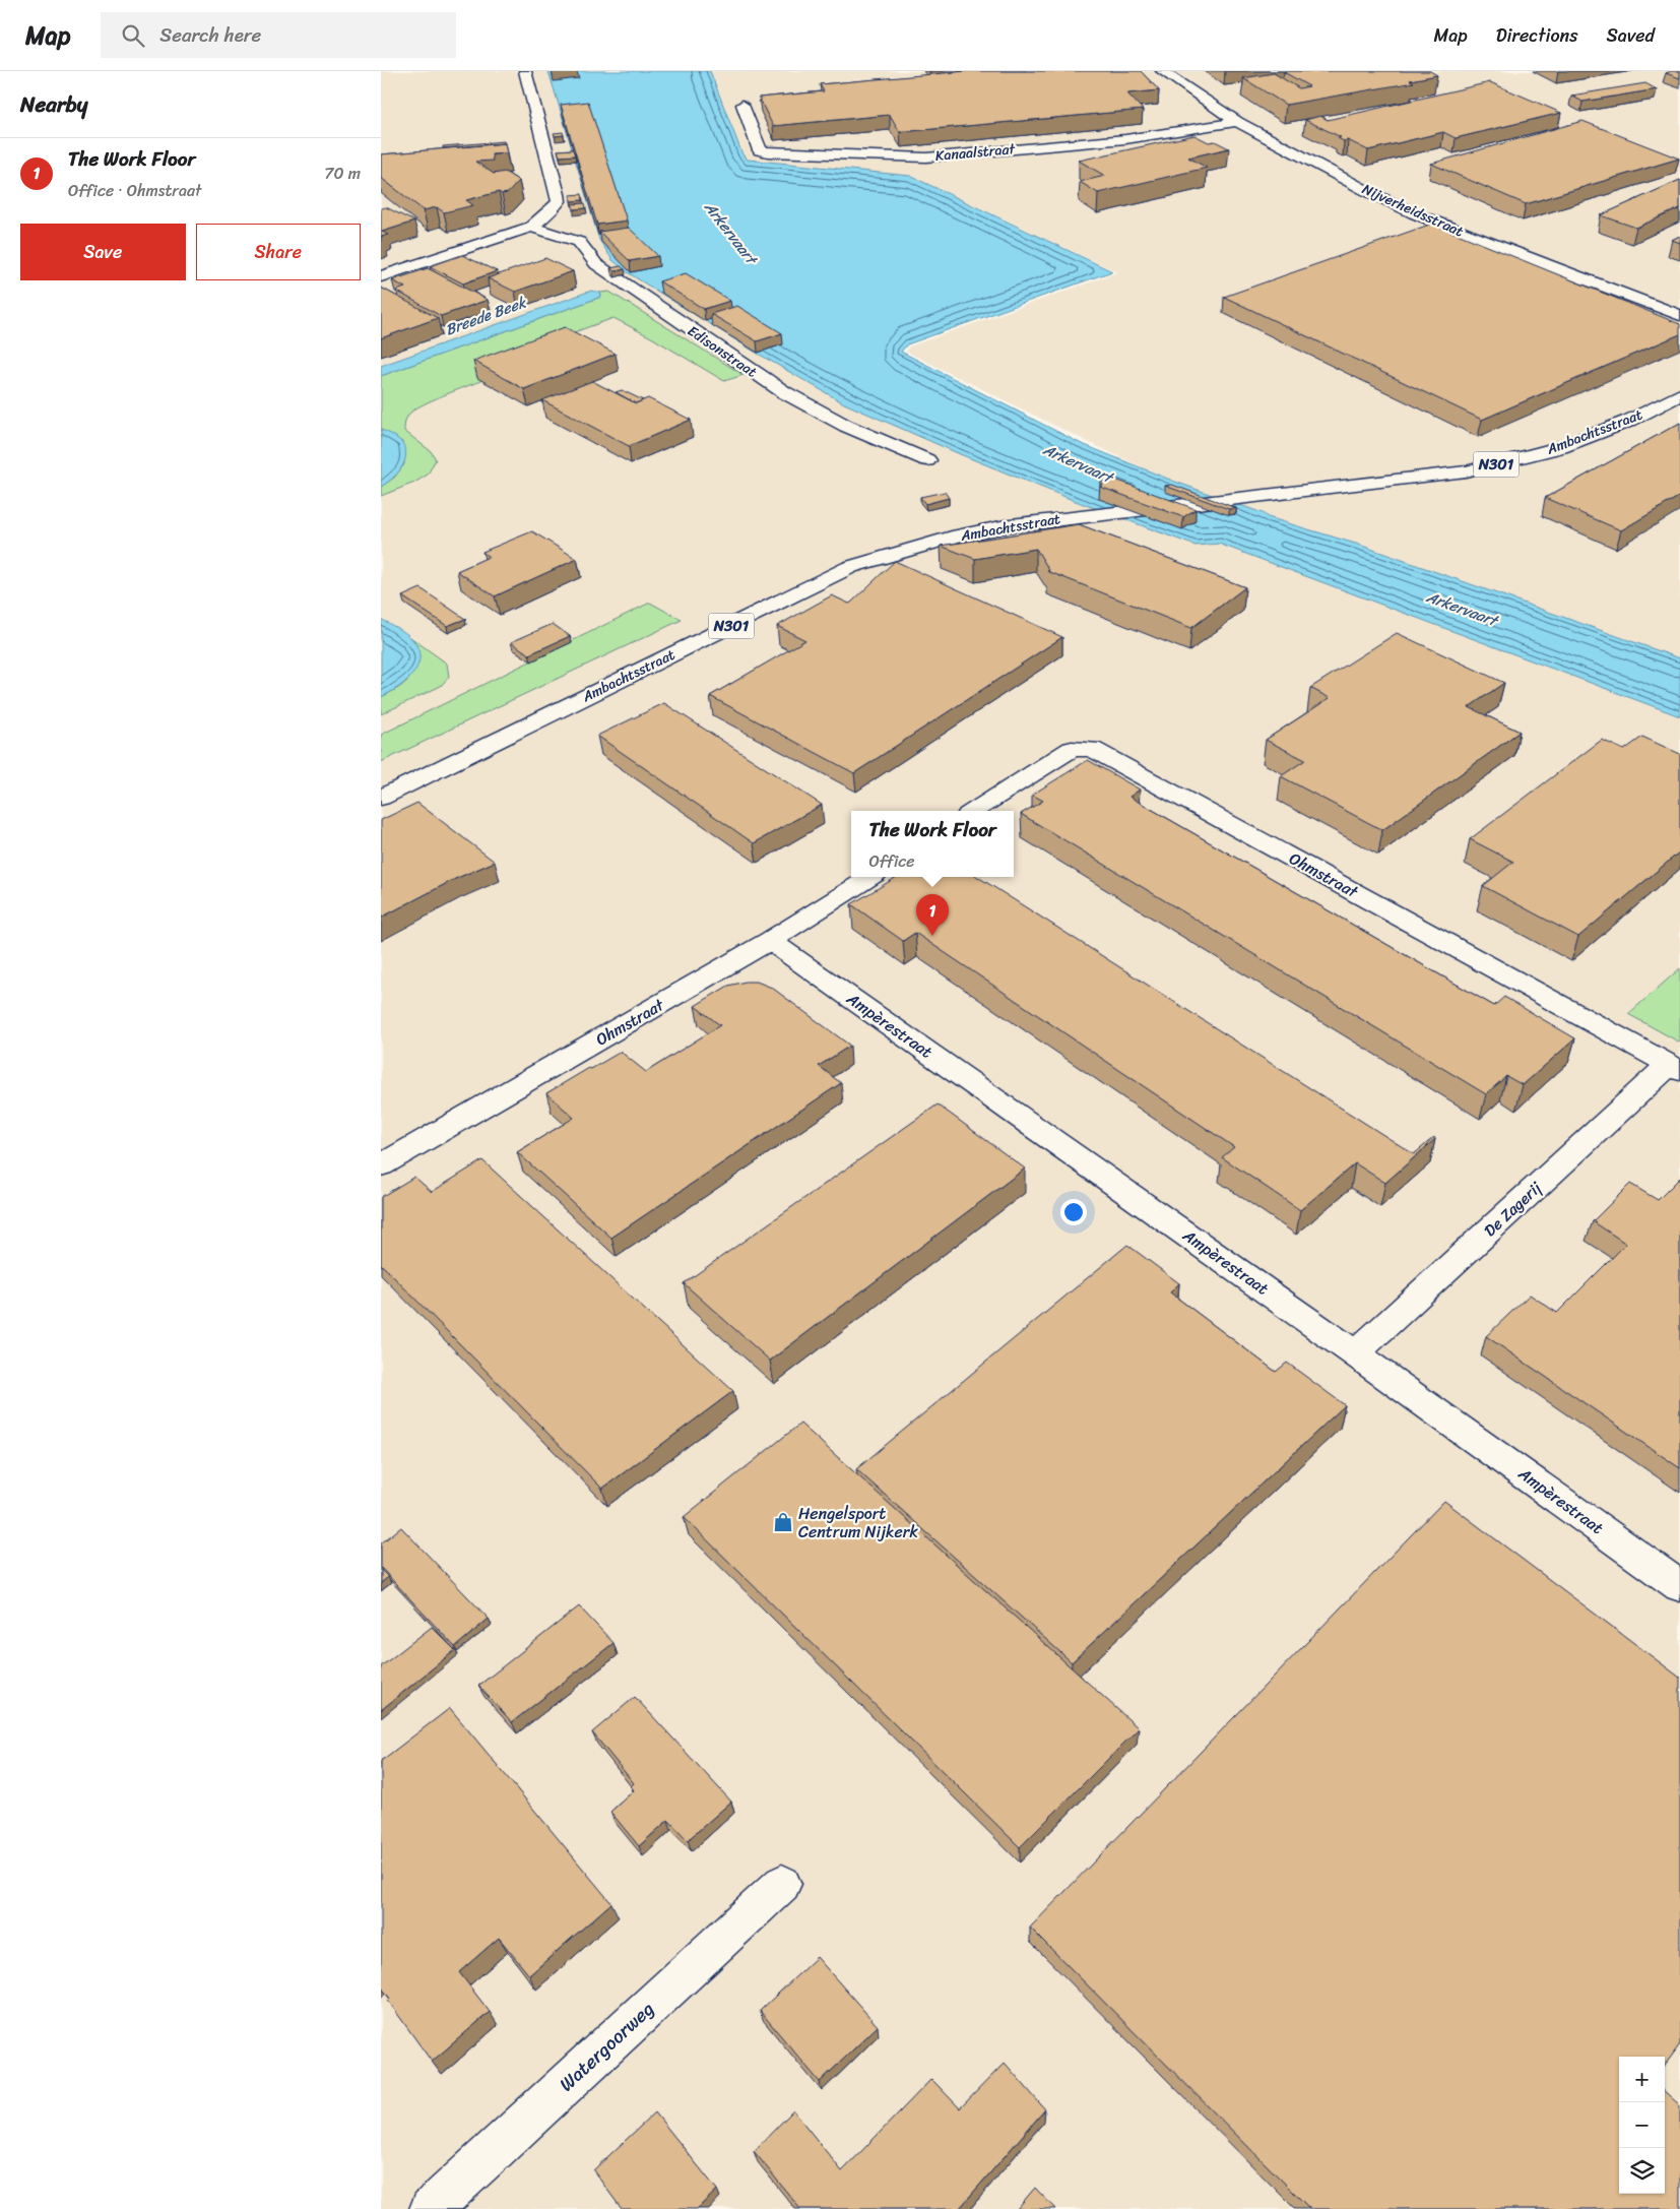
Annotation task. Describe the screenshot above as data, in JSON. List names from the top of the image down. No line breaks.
{"streets":{"street":["Kanaalstraat","Nijverheidsstraat","Edisonstraat","Ambachtsstraat","N301","Ohmstraat","Ampèrestraat","De Zagerij","Watergoorweg"]},"crossings":[["Kanaalstraat","Nijverheidsstraat"],["Ohmstraat","Ampèrestraat"],["Ohmstraat","De Zagerij"],["Ampèrestraat","De Zagerij"]],"water":["Arkervaart","Breede Beek"],"places":{"shop":["Hengelsport Centrum Nijkerk"]},"page":{"header":"Map","search":"Search here","nav":["Map","Directions","Saved"],"heading":"Nearby","list":[{"mark":"1","name":"The Work Floor","note":"Office · Ohmstraat","value":"70 m"}],"buttons":["Save","Share"],"popup":["The Work Floor","Office"],"pins":"1","map_buttons":["+","−"]}}
